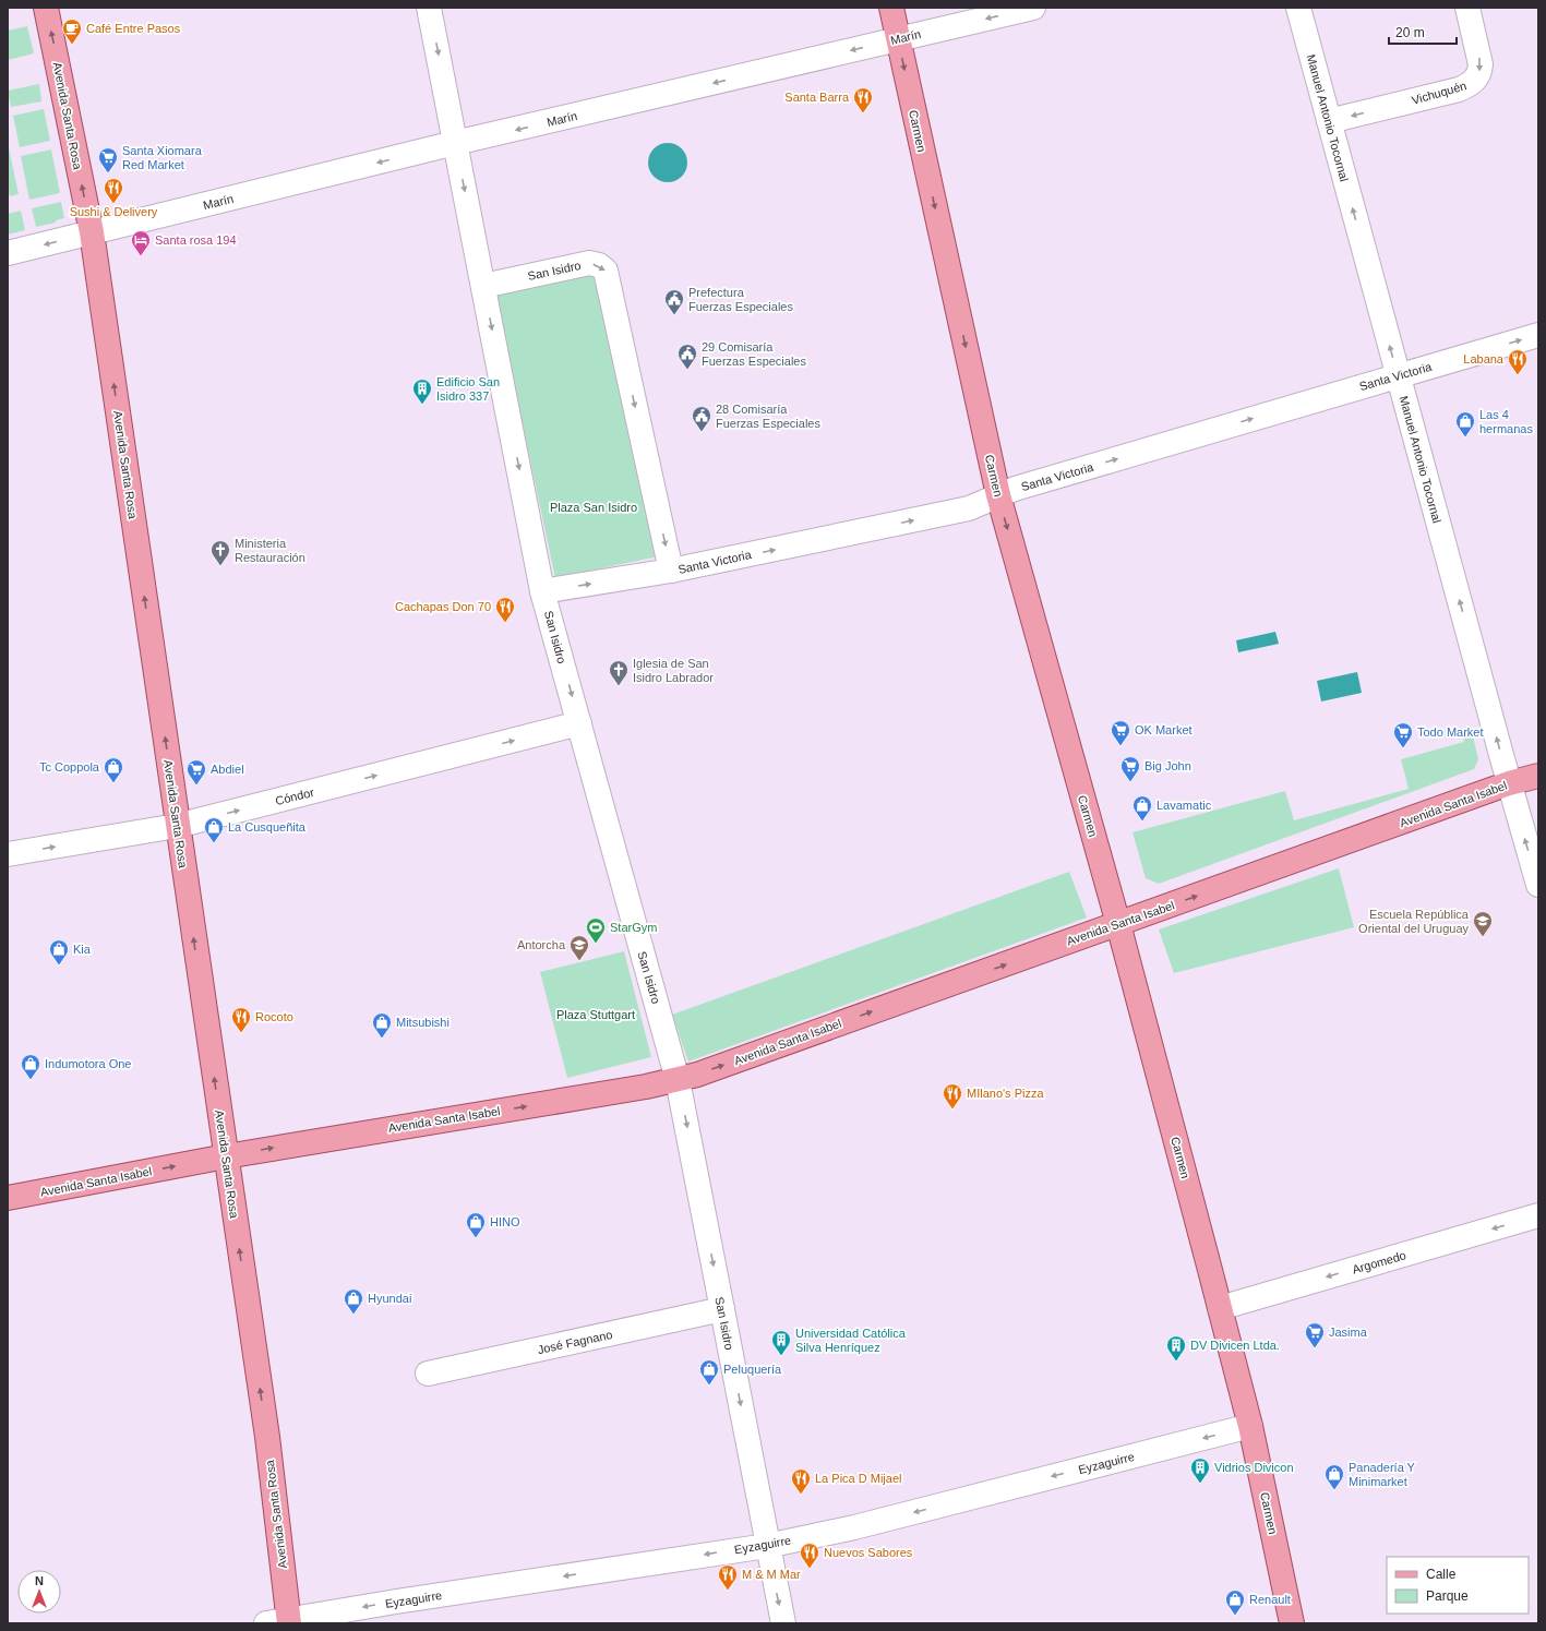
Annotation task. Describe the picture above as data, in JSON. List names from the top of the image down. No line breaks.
{"streets":{"main road":["Avenida Santa Rosa","Carmen","Avenida Santa Isabel"],"street":["Marín","Vichuquén","Manuel Antonio Tocornal","San Isidro","Santa Victoria","Cóndor","Argomedo","José Fagnano","Eyzaguirre"]},"crossings":[["Marín","Avenida Santa Rosa"],["Marín","Carmen"],["Marín","San Isidro"],["Vichuquén","Manuel Antonio Tocornal"],["Avenida Santa Rosa","Cóndor"],["Avenida Santa Rosa","Avenida Santa Isabel"],["Avenida Santa Rosa","Eyzaguirre"],["Manuel Antonio Tocornal","Santa Victoria"],["Manuel Antonio Tocornal","Avenida Santa Isabel"],["Carmen","Santa Victoria"],["Carmen","Avenida Santa Isabel"],["Carmen","Argomedo"],["Carmen","Eyzaguirre"],["San Isidro","Santa Victoria"],["San Isidro","Cóndor"],["San Isidro","Avenida Santa Isabel"],["San Isidro","José Fagnano"],["San Isidro","Eyzaguirre"]],"one_way":["Marín","Avenida Santa Rosa","Manuel Antonio Tocornal","Carmen","San Isidro","Santa Victoria","Cóndor","Avenida Santa Isabel","Argomedo","Eyzaguirre"],"parks":["Plaza San Isidro","Plaza Stuttgart"],"places":{"cafe":["Café Entre Pasos"],"restaurant":["Santa Barra","Sushi & Delivery","Labana","Cachapas Don 70","Rocoto","MIlano's Pizza","La Pica D Mijael","Nuevos Sabores","M & M Mar"],"supermarket":["Santa Xiomara Red Market","OK Market","Todo Market","Big John","Abdiel","Jasima"],"hotel":["Santa rosa 194"],"public building":["Prefectura Fuerzas Especiales","29 Comisaría Fuerzas Especiales","28 Comisaría Fuerzas Especiales"],"building":["Edificio San Isidro 337","Universidad Católica Silva Henríquez","DV Divicen Ltda.","Vidrios Divicon"],"shop":["Las 4 hermanas","Tc Coppola","Lavamatic","La Cusqueñita","Kia","Mitsubishi","Indumotora One","HINO","Hyundai","Peluquería","Panadería Y Minimarket","Renault"],"church":["Ministeria Restauración","Iglesia de San Isidro Labrador"],"school or university":["Escuela República Oriental del Uruguay","Antorcha"],"sports":["StarGym"]},"legend":["Calle","Parque"],"scale_bar":"20 m","north":"top"}
